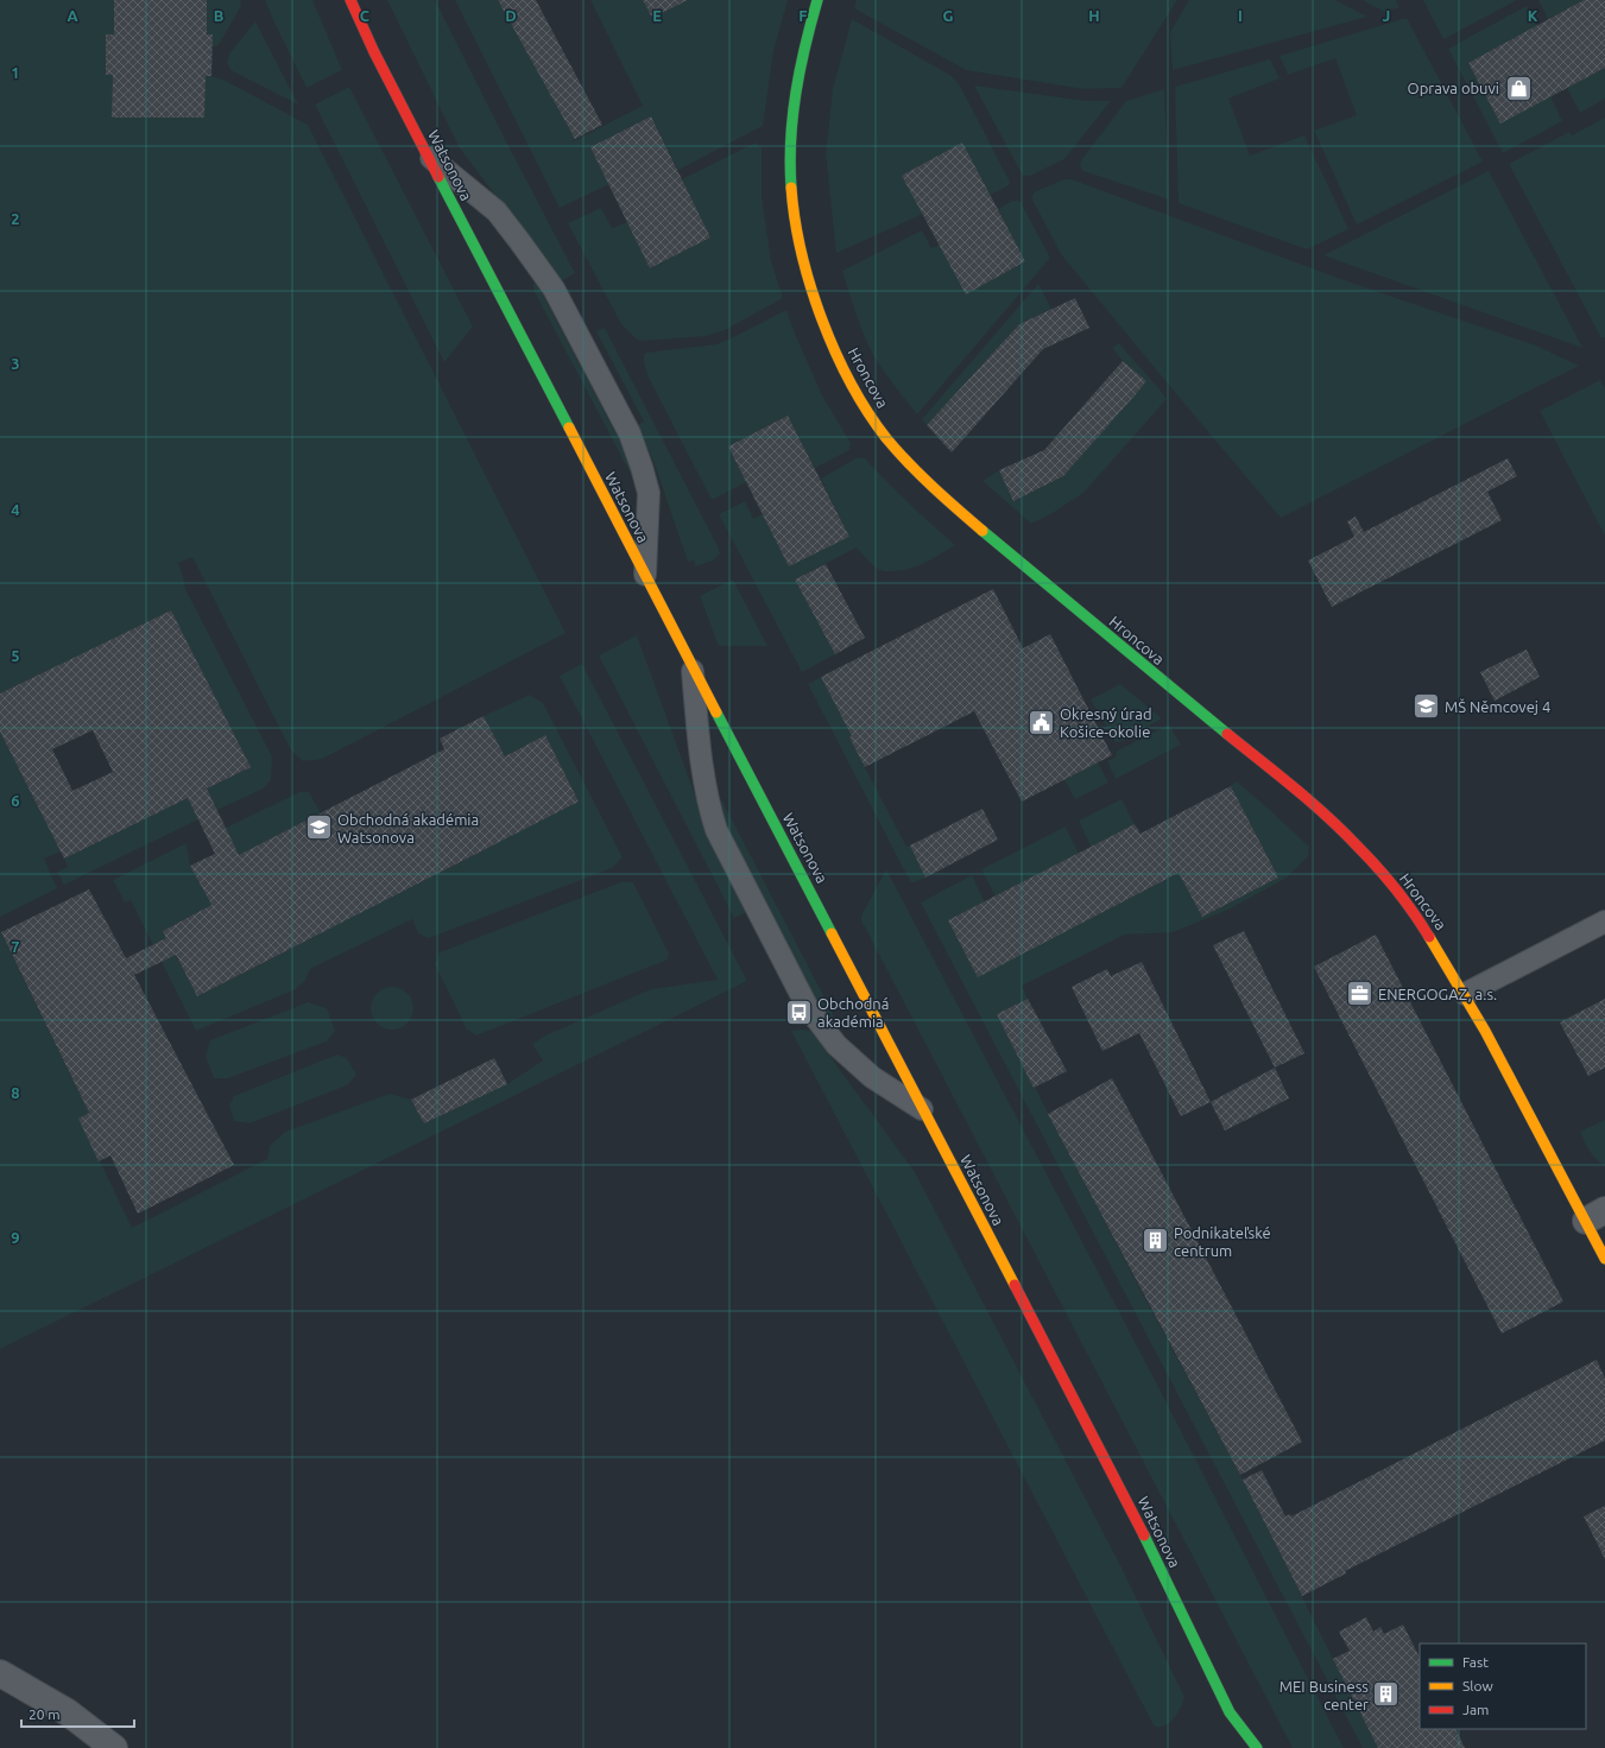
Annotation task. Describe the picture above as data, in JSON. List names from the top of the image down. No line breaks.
{"streets":{"street":["Watsonova","Hroncova"]},"places":{"shop":["Oprava obuvi"],"school or university":["MŠ Němcovej 4","Obchodná akadémia Watsonova"],"public building":["Okresný úrad Košice-okolie"],"office":["ENERGOGAZ, a.s."],"bus stop":["Obchodná akadémia"],"building":["Podnikateľské centrum","MEI Business center"]},"legend":["Fast","Slow","Jam"],"scale_bar":"20 m","grid":{"columns":["A","B","C","D","E","F","G","H","I","J","K"],"rows":["1","2","3","4","5","6","7","8","9"]}}
